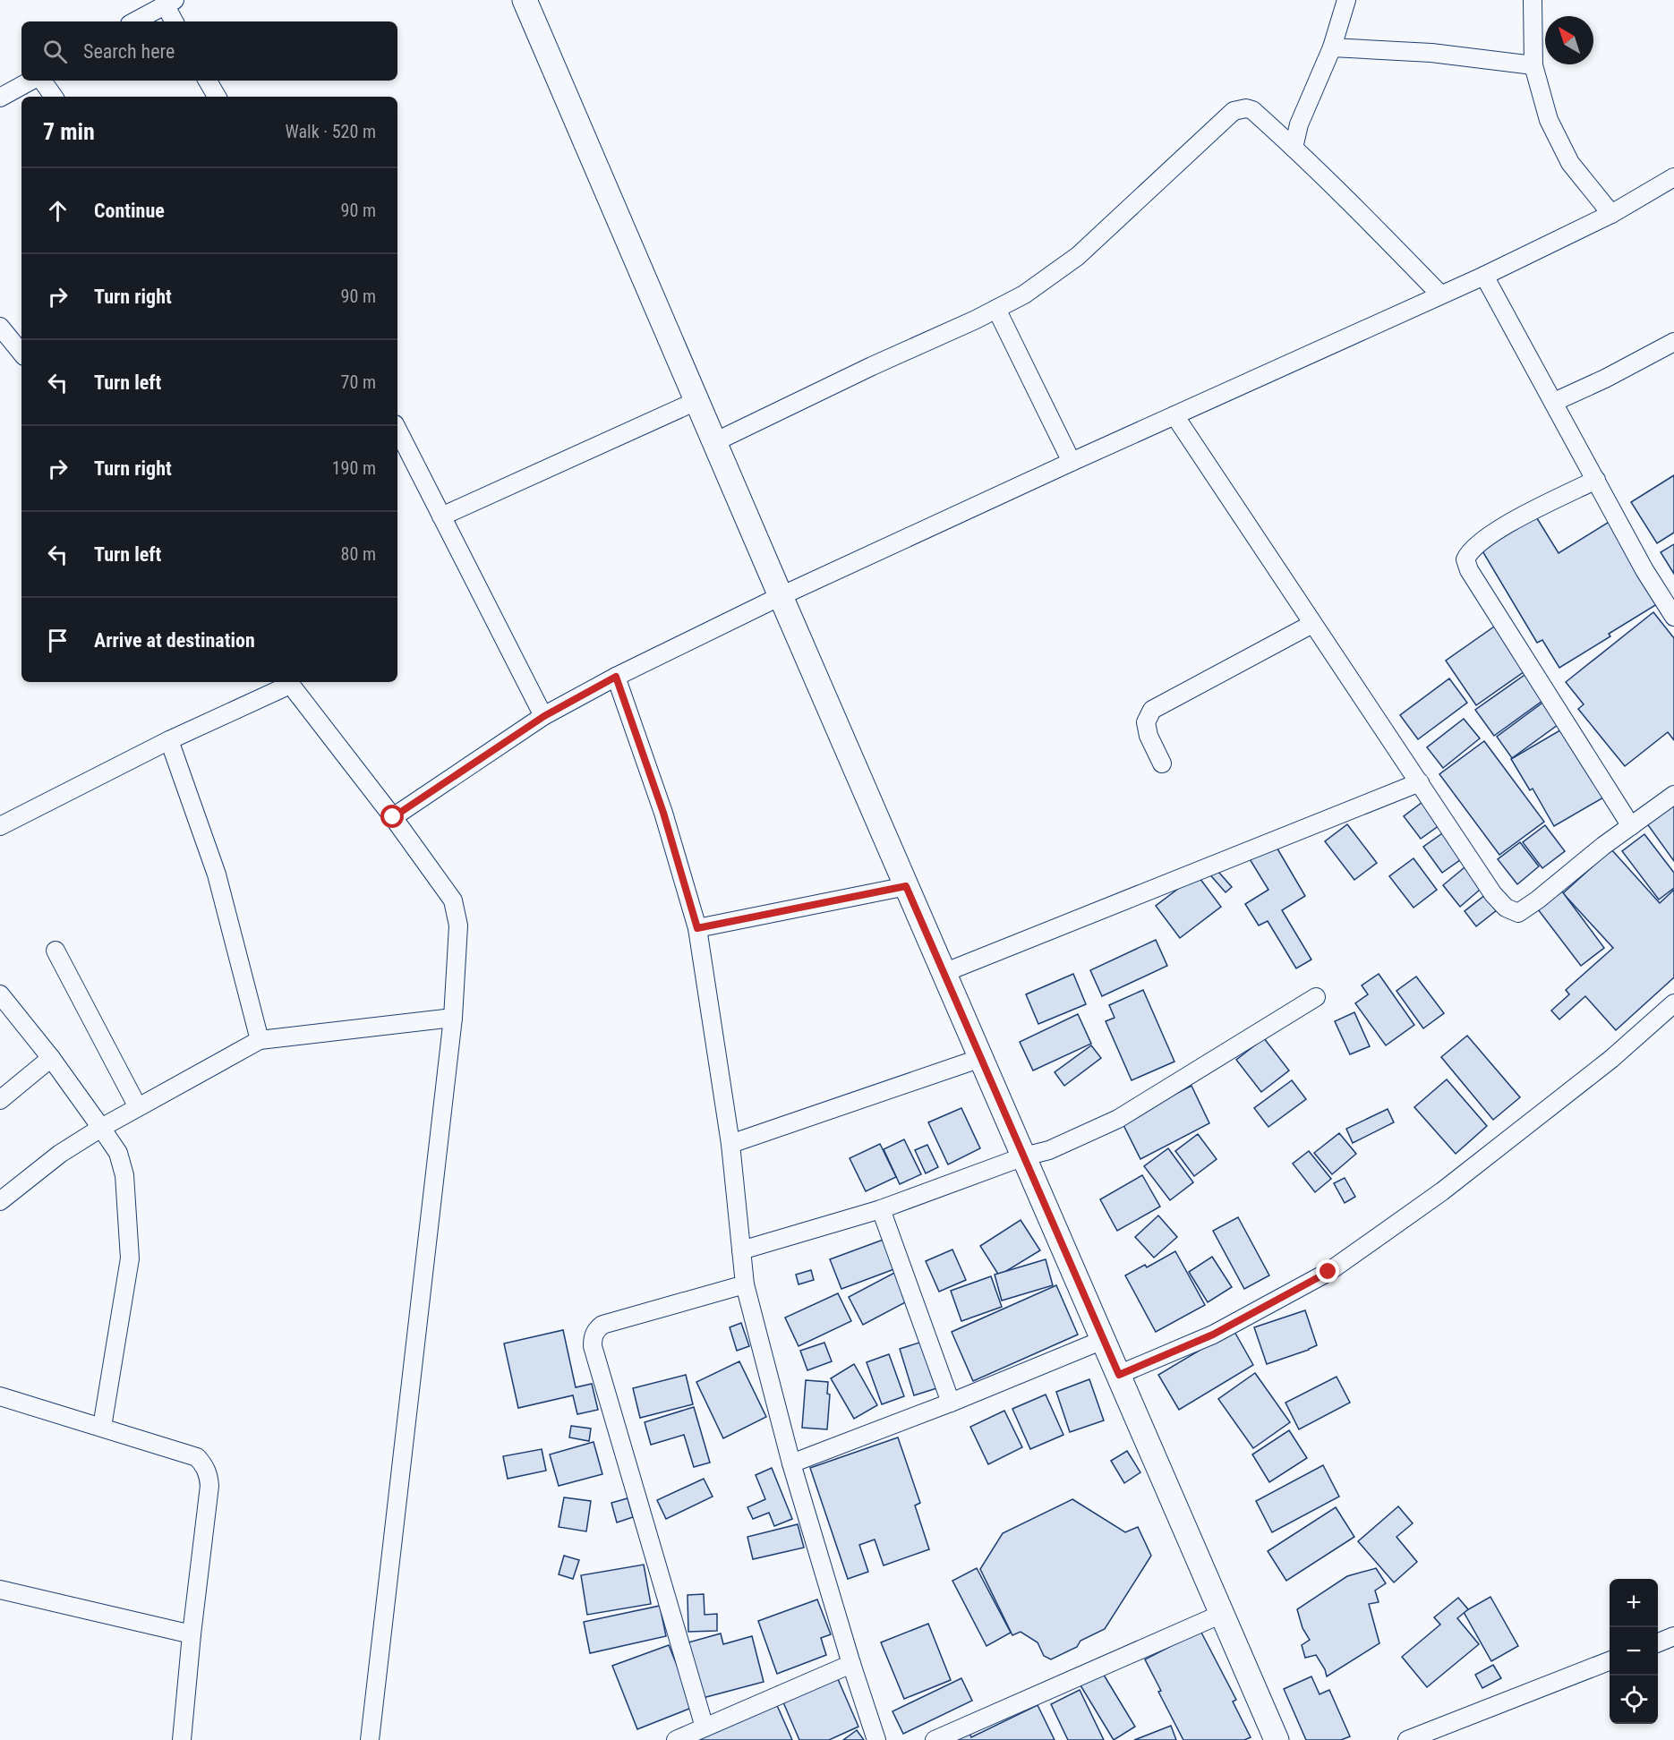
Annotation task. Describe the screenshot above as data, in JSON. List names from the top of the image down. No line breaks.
{"north":"top left","page":{"search":"Search here","heading":["7 min","Walk · 520 m"],"list":[["Continue","90 m"],["Turn right","90 m"],["Turn left","70 m"],["Turn right","190 m"],["Turn left","80 m"],"Arrive at destination"],"map_buttons":["+","−"]}}
